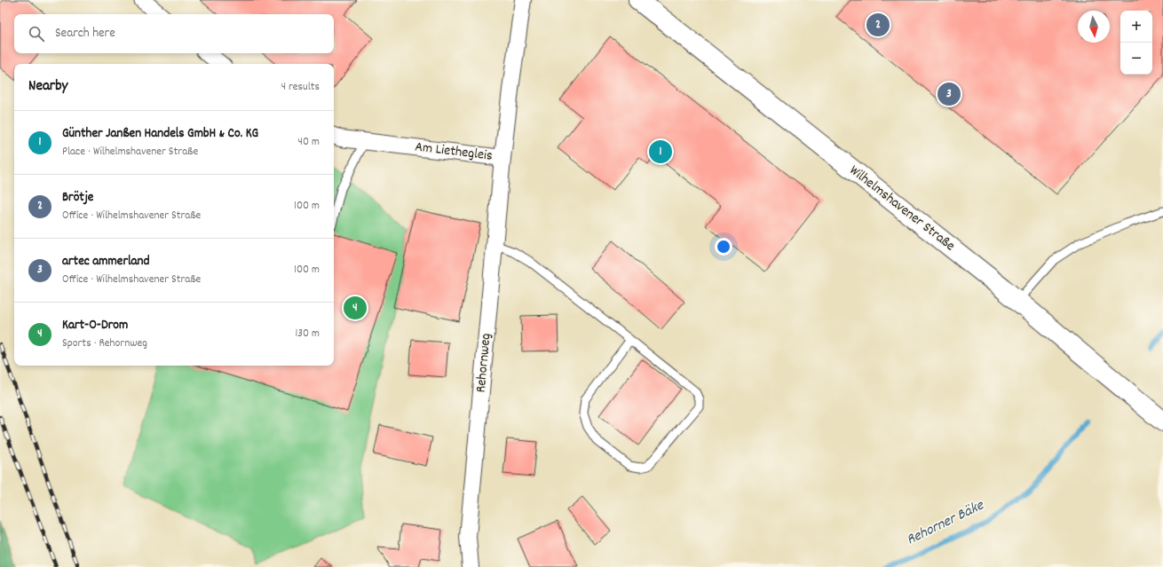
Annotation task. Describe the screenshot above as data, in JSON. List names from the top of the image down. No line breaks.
{"streets":{"street":["Am Liethegleis","Wilhelmshavener Straße","Rehornweg"]},"crossings":[["Am Liethegleis","Rehornweg"]],"water":["Rehorner Bäke"],"north":"bottom","page":{"map_buttons":["+","−"],"pins":["2","3","1","4"],"search":"Search here","heading":["Nearby","4 results"],"list":[{"mark":"1","name":"Günther Janßen Handels GmbH & Co. KG","note":"Place · Wilhelmshavener Straße","value":"40 m"},{"mark":"2","name":"Brötje","note":"Office · Wilhelmshavener Straße","value":"100 m"},{"mark":"3","name":"artec ammerland","note":"Office · Wilhelmshavener Straße","value":"100 m"},{"mark":"4","name":"Kart-O-Drom","note":"Sports · Rehornweg","value":"130 m"}]}}
